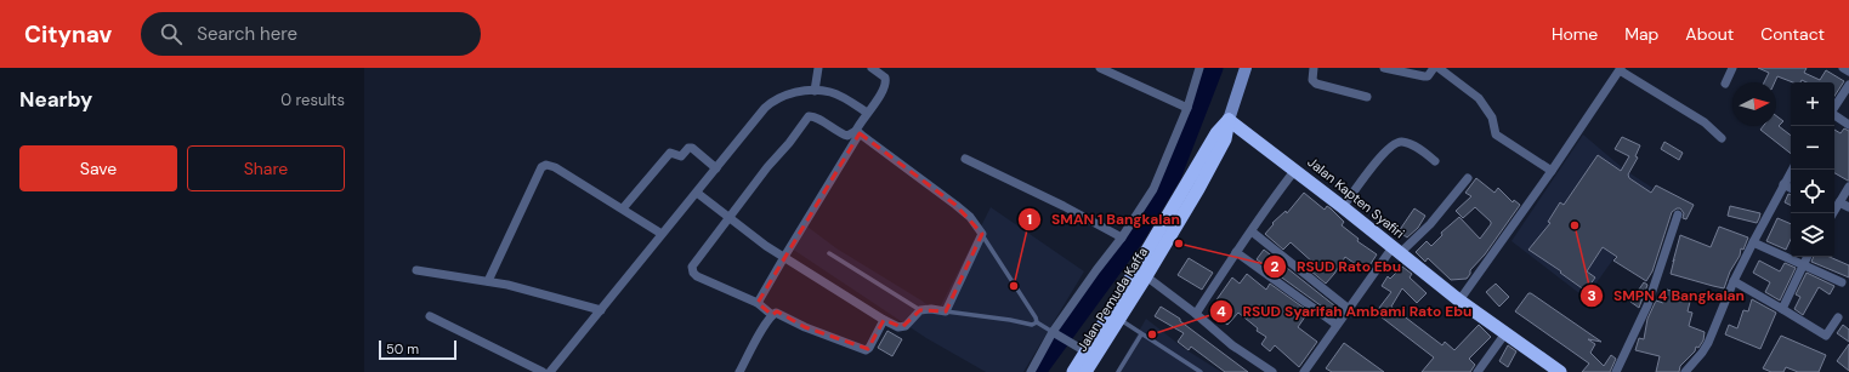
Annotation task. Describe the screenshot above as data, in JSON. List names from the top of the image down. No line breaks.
{"streets":{"highway":["Jalan Kapten Syafiri","Jalan Pemuda Kaffa"]},"crossings":[["Jalan Kapten Syafiri","Jalan Pemuda Kaffa"]],"places":["SMPN 4 Bangkalan","RSUD Rato Ebu","SMAN 1 Bangkalan","RSUD Syarifah Ambami Rato Ebu"],"scale_bar":"50 m","north":"right","page":{"header":"Citynav","search":"Search here","nav":["Home","Map","About","Contact"],"heading":["Nearby","0 results"],"map_buttons":["+","−"],"buttons":["Save","Share"],"scale":"50 m"}}
